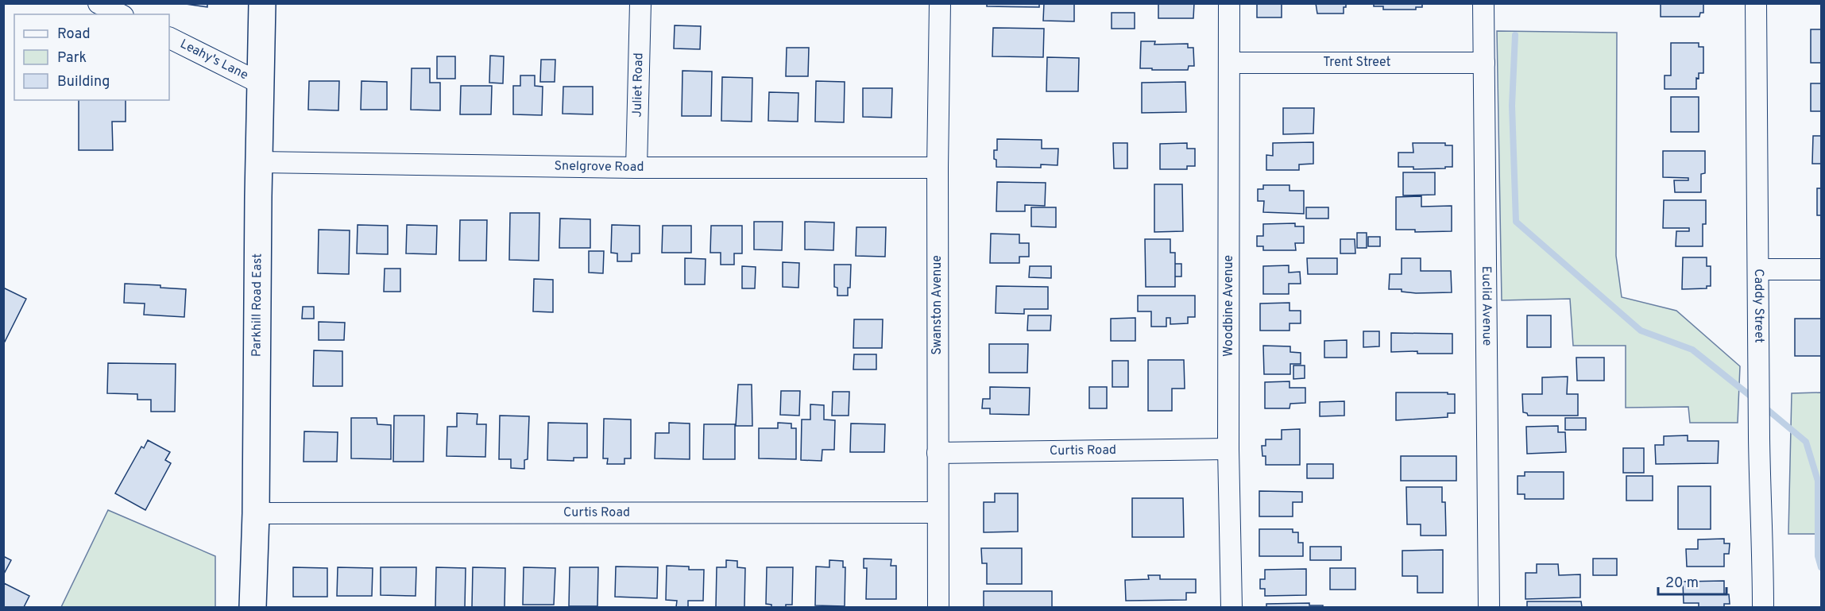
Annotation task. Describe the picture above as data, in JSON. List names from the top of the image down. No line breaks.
{"streets":{"main road":["Parkhill Road East"],"street":["Leahy's Lane","Trent Street","Juliet Road","Snelgrove Road","Swanston Avenue","Woodbine Avenue","Euclid Avenue","Caddy Street","Curtis Road"]},"crossings":[["Leahy's Lane","Parkhill Road East"],["Trent Street","Woodbine Avenue"],["Trent Street","Euclid Avenue"],["Juliet Road","Snelgrove Road"],["Snelgrove Road","Parkhill Road East"],["Snelgrove Road","Swanston Avenue"],["Parkhill Road East","Curtis Road"],["Swanston Avenue","Curtis Road"],["Woodbine Avenue","Curtis Road"]],"legend":["Road","Park","Building"],"scale_bar":"20 m"}
